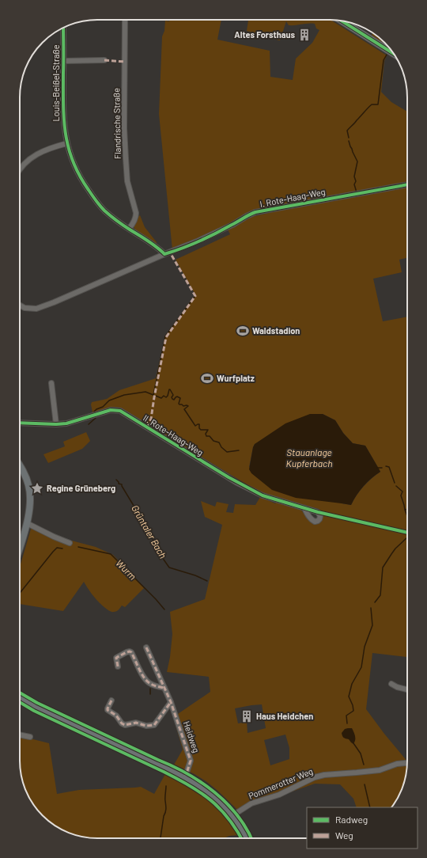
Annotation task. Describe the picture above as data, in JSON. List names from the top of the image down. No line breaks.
{"streets":{"street":["Louis-Beißel-Straße","Flandrische Straße","I. Rote-Haag-Weg","II. Rote-Haag-Weg","Heidweg","Pommerotter Weg"]},"crossings":[["Louis-Beißel-Straße","Flandrische Straße"],["Louis-Beißel-Straße","I. Rote-Haag-Weg"]],"water":["Stauanlage Kupferbach","Grüntaler Bach","Wurm"],"places":{"building":["Altes Forsthaus","Haus Heidchen"],"sports":["Waldstadion","Wurfplatz"],"place":["Regine Grüneberg"]},"legend":["Radweg","Weg"]}
